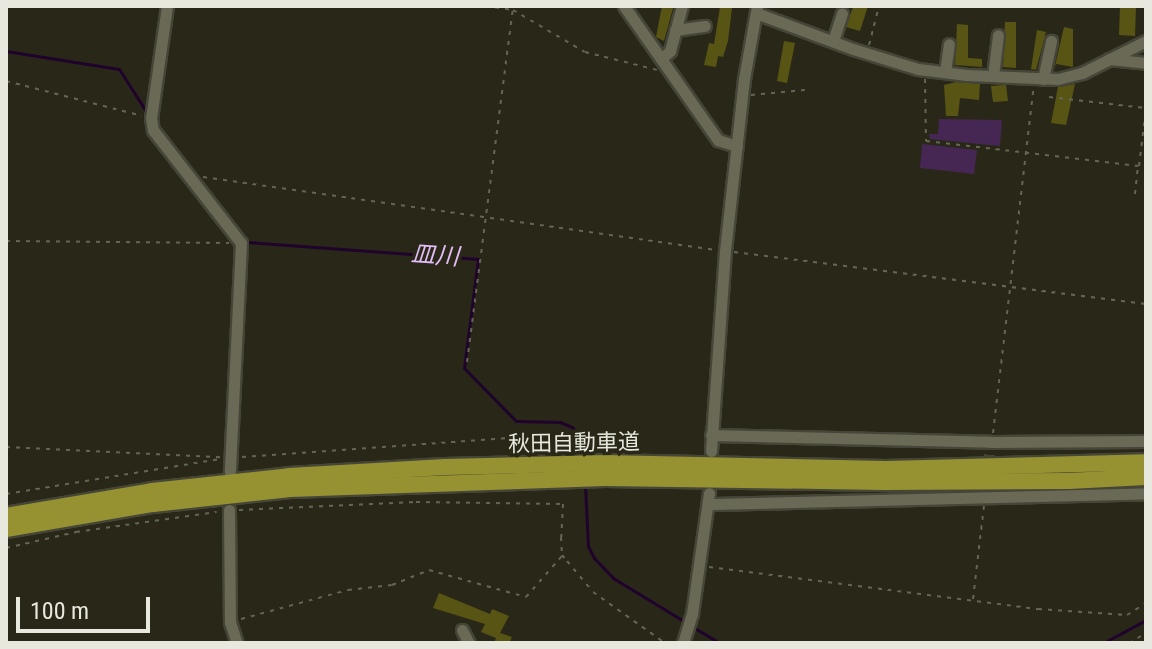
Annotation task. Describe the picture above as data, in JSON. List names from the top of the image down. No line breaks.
{"streets":{"highway":["秋田自動車道"]},"water":["皿川"],"scale_bar":"100 m"}
